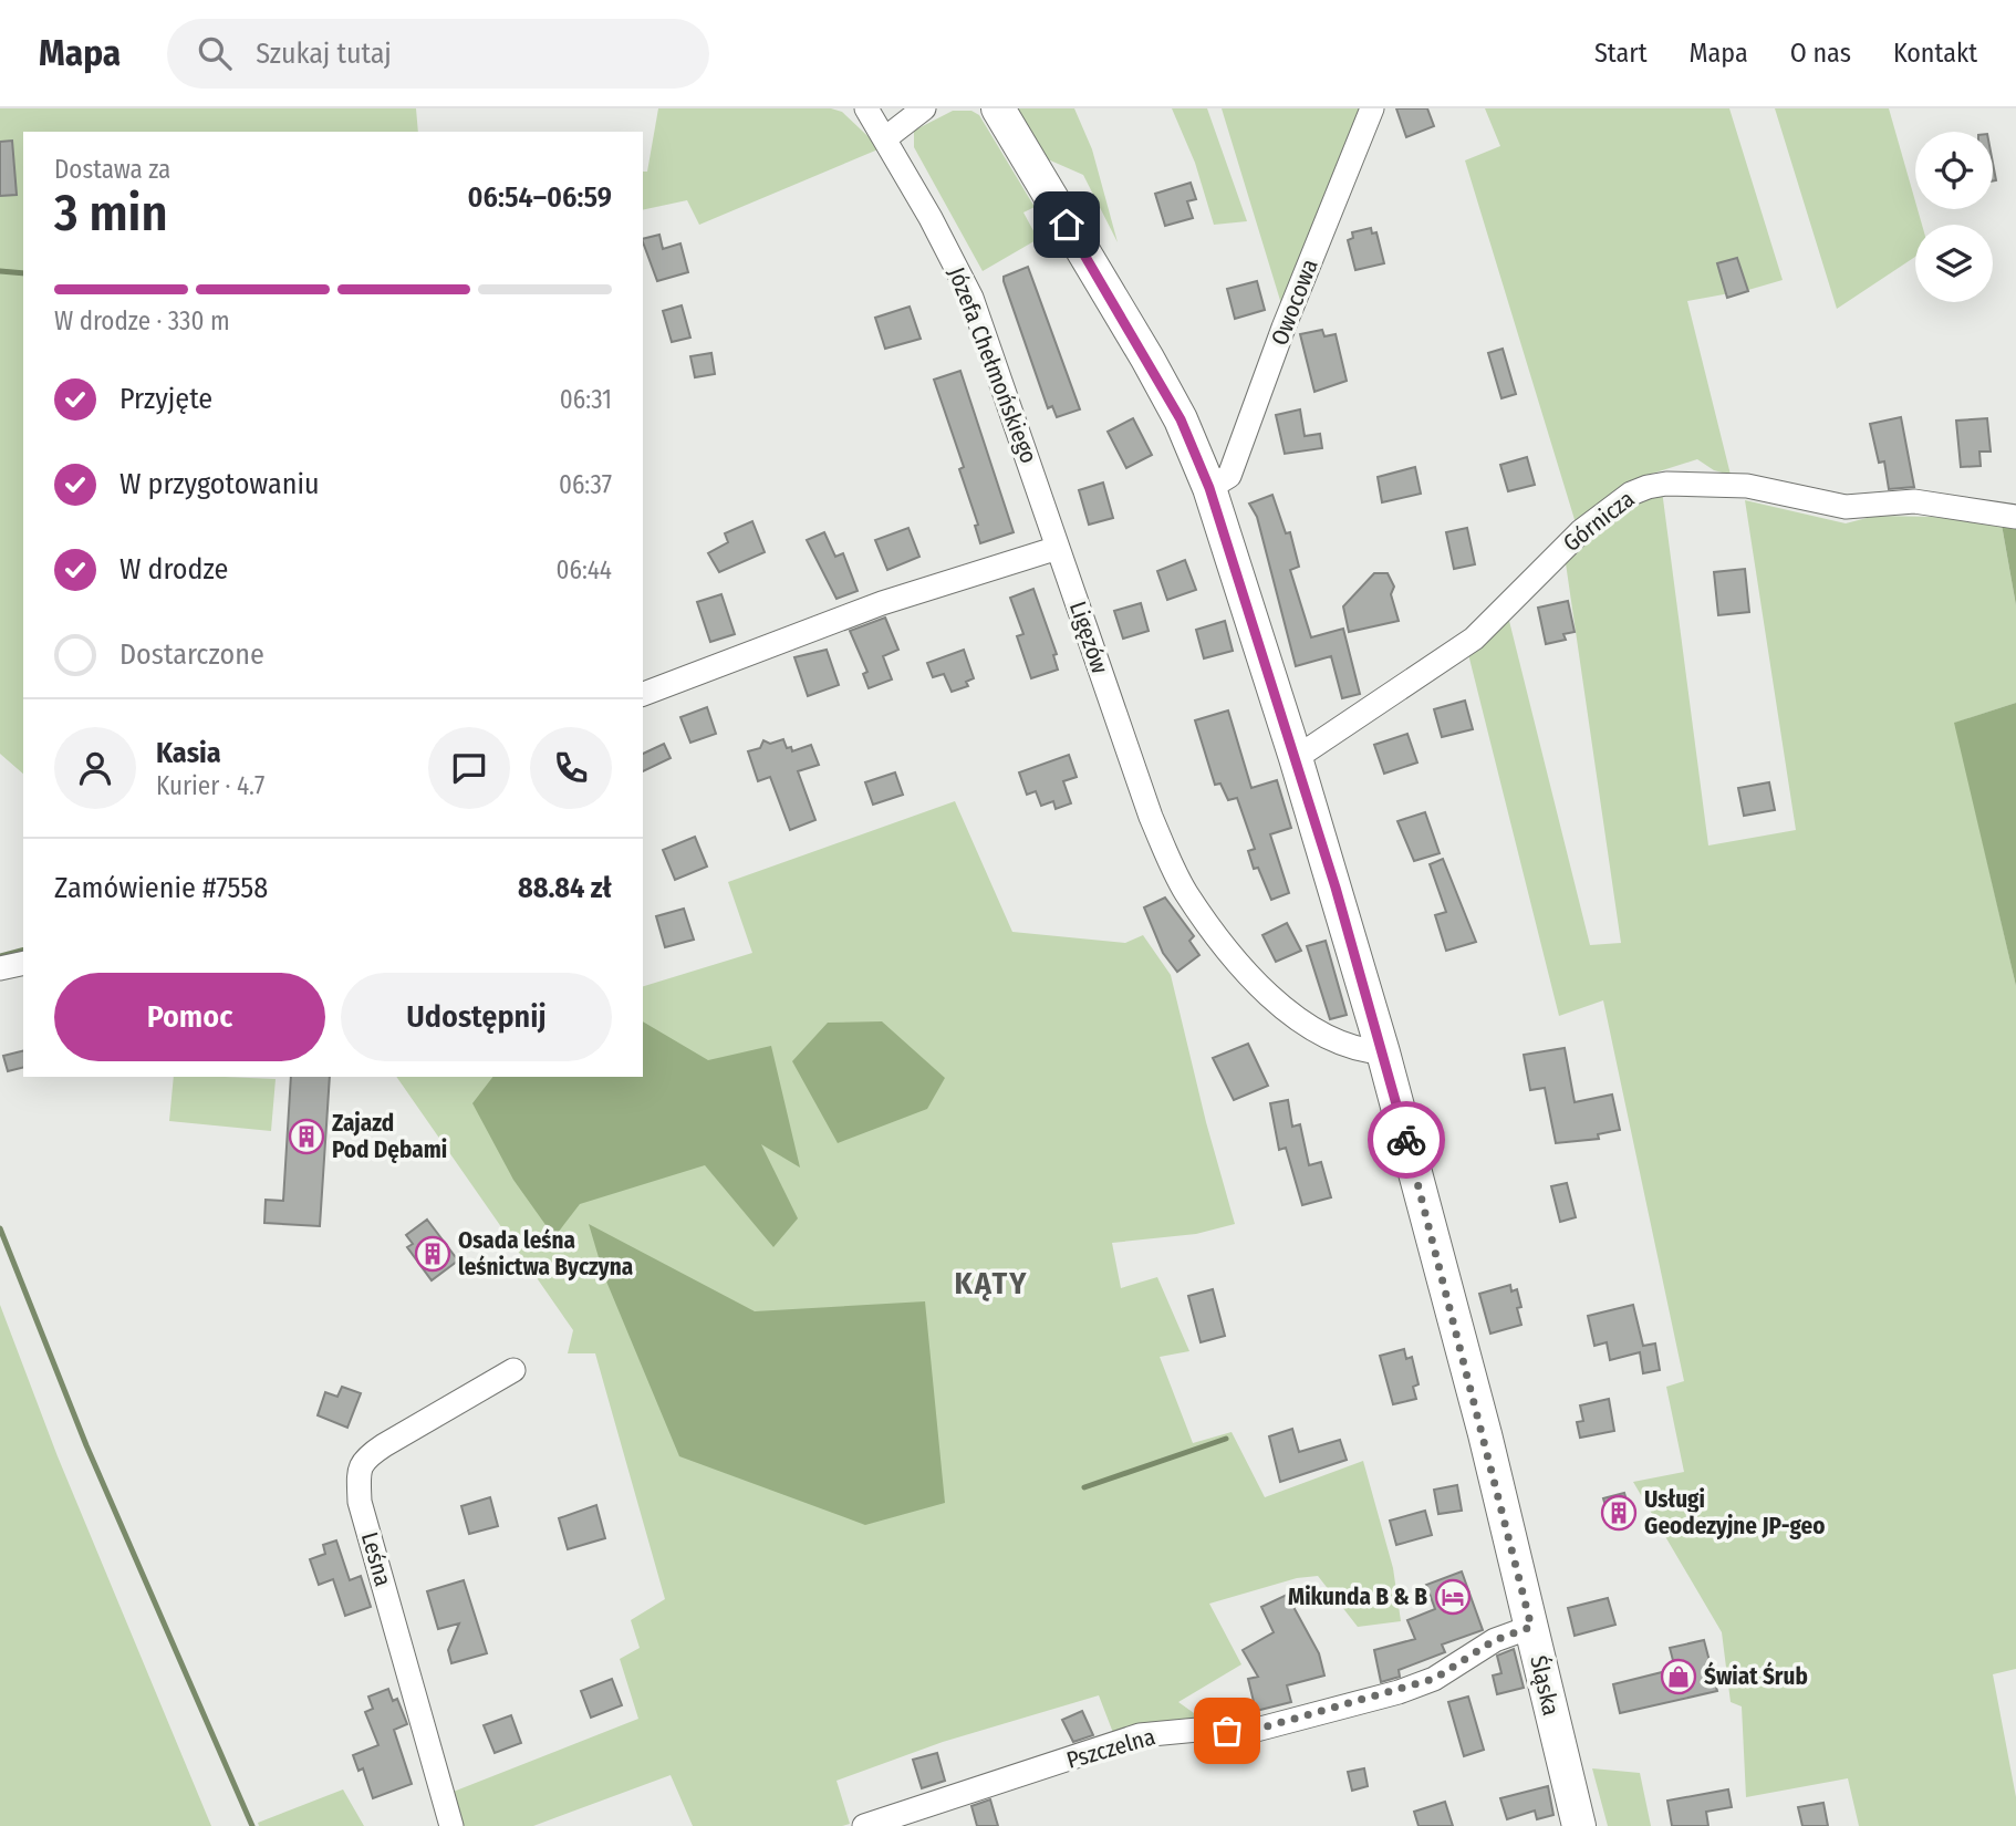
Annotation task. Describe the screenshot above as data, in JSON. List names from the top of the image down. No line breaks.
{"streets":{"main road":["Śląska"],"street":["Owocowa","Józefa Chełmońskiego","Górnicza","Ligęzów","Leśna","Pszczelna"]},"crossings":[["Owocowa","Śląska"],["Józefa Chełmońskiego","Ligęzów"],["Górnicza","Śląska"],["Ligęzów","Śląska"],["Śląska","Pszczelna"]],"districts":["KĄTY"],"places":{"building":["Zajazd Pod Dębami","Osada leśna leśnictwa Byczyna","Usługi Geodezyjne JP-geo"],"hotel":["Mikunda B & B"],"shop":["Świat Śrub"]},"page":{"header":"Mapa","search":"Szukaj tutaj","nav":["Start","Mapa","O nas","Kontakt"],"heading":["3 min","Dostawa za","06:54–06:59"],"panel":["Kasia","Kurier · 4.7","Zamówienie #7558","88.84 zł"],"bar":"W drodze · 330 m","list":[["Przyjęte","06:31"],["W przygotowaniu","06:37"],["W drodze","06:44"],"Dostarczone"],"buttons":["Pomoc","Udostępnij"]}}
